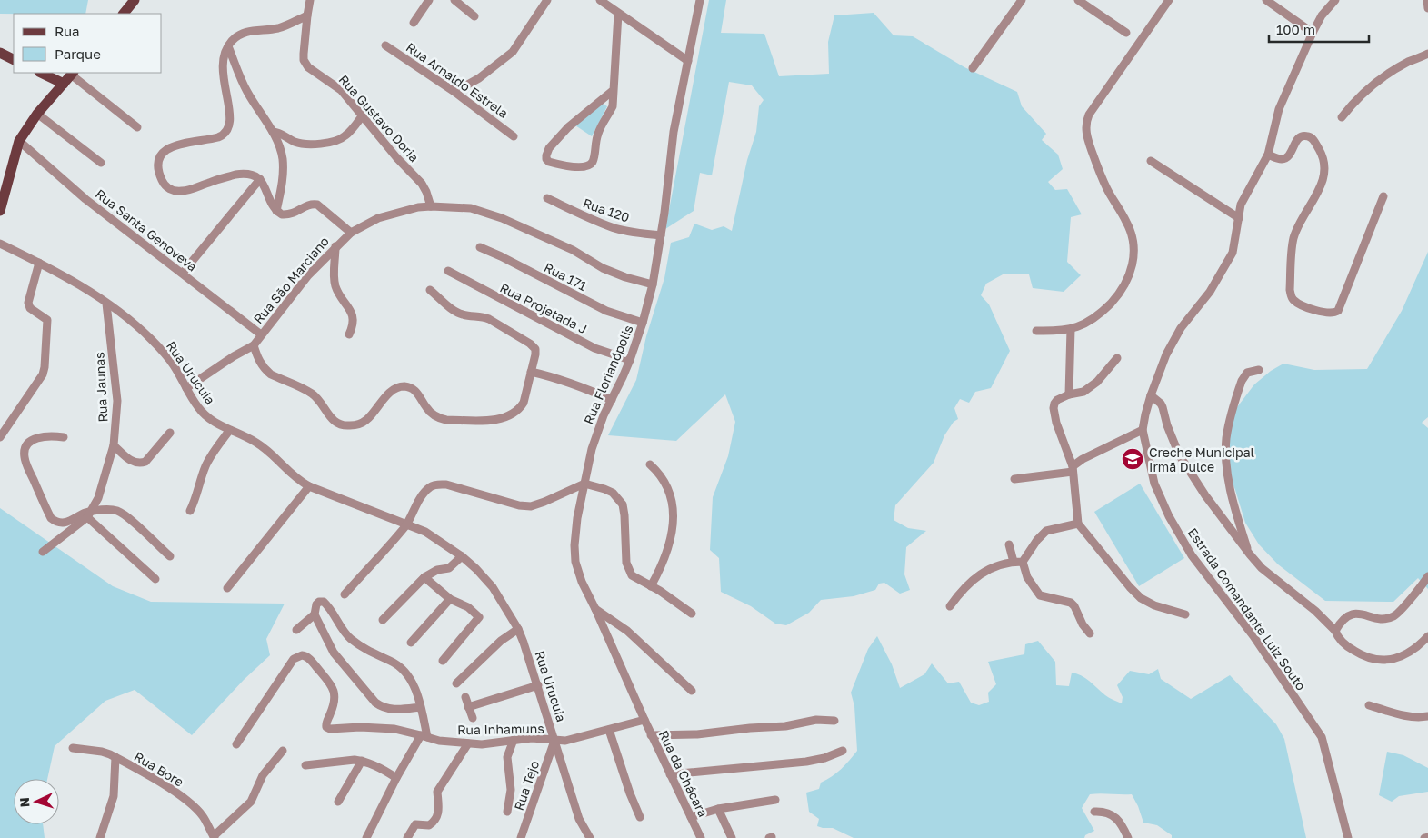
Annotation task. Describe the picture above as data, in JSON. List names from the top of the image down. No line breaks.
{"streets":{"street":["Rua Arnaldo Estrela","Rua Gustavo Doria","Rua 120","Rua Santa Genoveva","Rua 171","Rua São Marciano","Rua Projetada J","Rua Urucuia","Rua Florianópolis","Rua Jaunas","Estrada Comandante Luiz Souto","Rua Inhamuns","Rua Bore","Rua da Chácara","Rua Tejo"]},"crossings":[["Rua Gustavo Doria","Rua São Marciano"],["Rua 120","Rua Florianópolis"],["Rua Santa Genoveva","Rua São Marciano"],["Rua 171","Rua Florianópolis"],["Rua São Marciano","Rua Urucuia"],["Rua São Marciano","Rua Florianópolis"],["Rua Projetada J","Rua Florianópolis"],["Rua Urucuia","Rua Jaunas"],["Rua Urucuia","Rua Inhamuns"],["Rua Urucuia","Rua Tejo"],["Rua Florianópolis","Rua Inhamuns"],["Rua Florianópolis","Rua da Chácara"],["Rua Inhamuns","Rua da Chácara"],["Rua Inhamuns","Rua Tejo"]],"places":{"school or university":["Creche Municipal Irmã Dulce"]},"legend":["Rua","Parque"],"scale_bar":"100 m","north":"left"}
